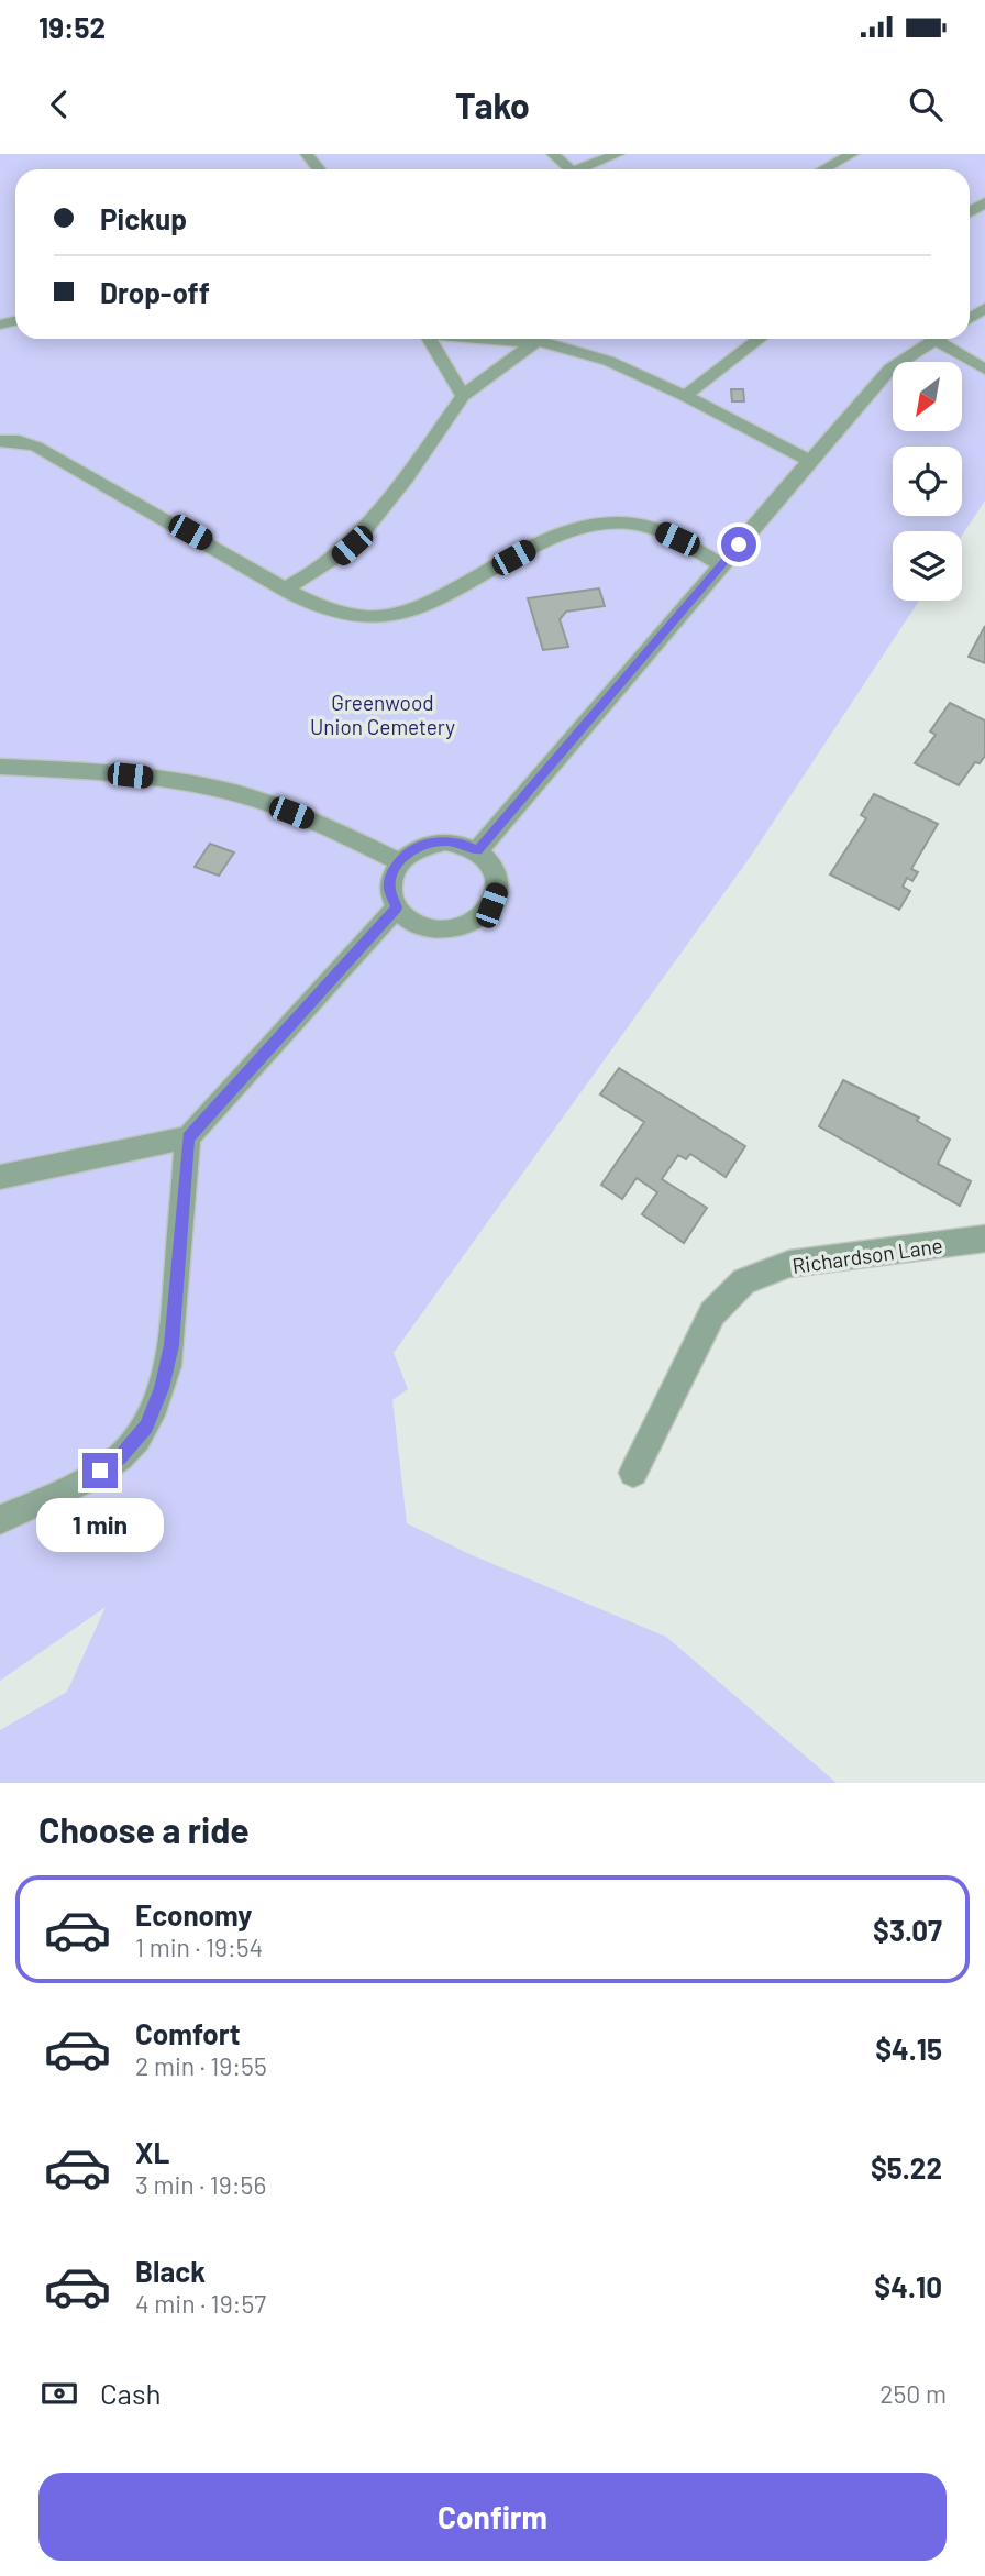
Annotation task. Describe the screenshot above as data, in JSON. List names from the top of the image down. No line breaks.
{"streets":{"street":["Richardson Lane"]},"parks":["Greenwood Union Cemetery"],"north":"bottom left","page":{"status":"19:52","header":"Tako","banner":["Pickup","Drop-off"],"bubble":"1 min","heading":"Choose a ride","list":[{"name":"Economy","note":"1 min · 19:54","value":"$3.07"},{"name":"Comfort","note":"2 min · 19:55","value":"$4.15"},{"name":"XL","note":"3 min · 19:56","value":"$5.22"},{"name":"Black","note":"4 min · 19:57","value":"$4.10"}],"pay":["Cash","250 m"],"buttons":"Confirm"}}
